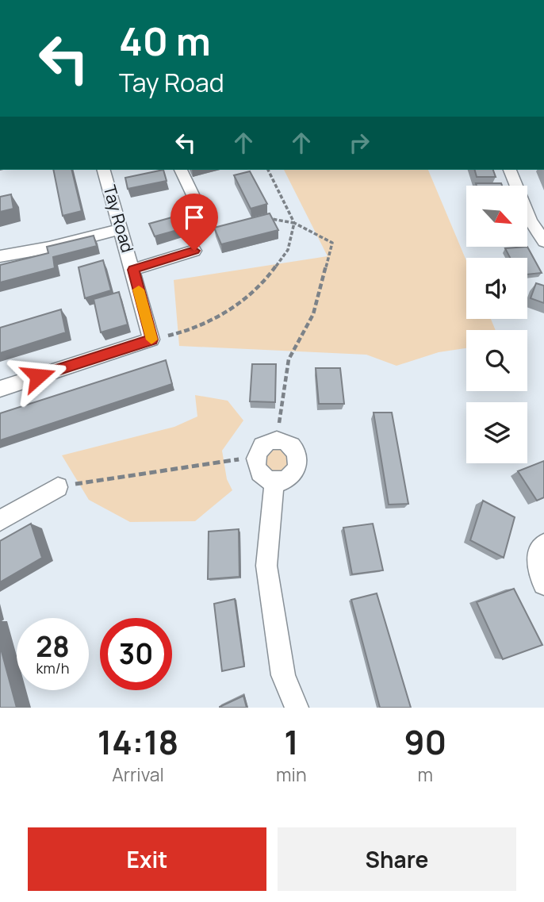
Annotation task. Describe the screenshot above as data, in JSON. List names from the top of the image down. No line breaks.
{"streets":{"street":["Tay Road"]},"north":"bottom right","page":{"turn":["40 m","Tay Road"],"speed":"28 km/h","limit":"30","eta":["14:18","Arrival","1","min","90","m"],"buttons":["Exit","Share"]}}
